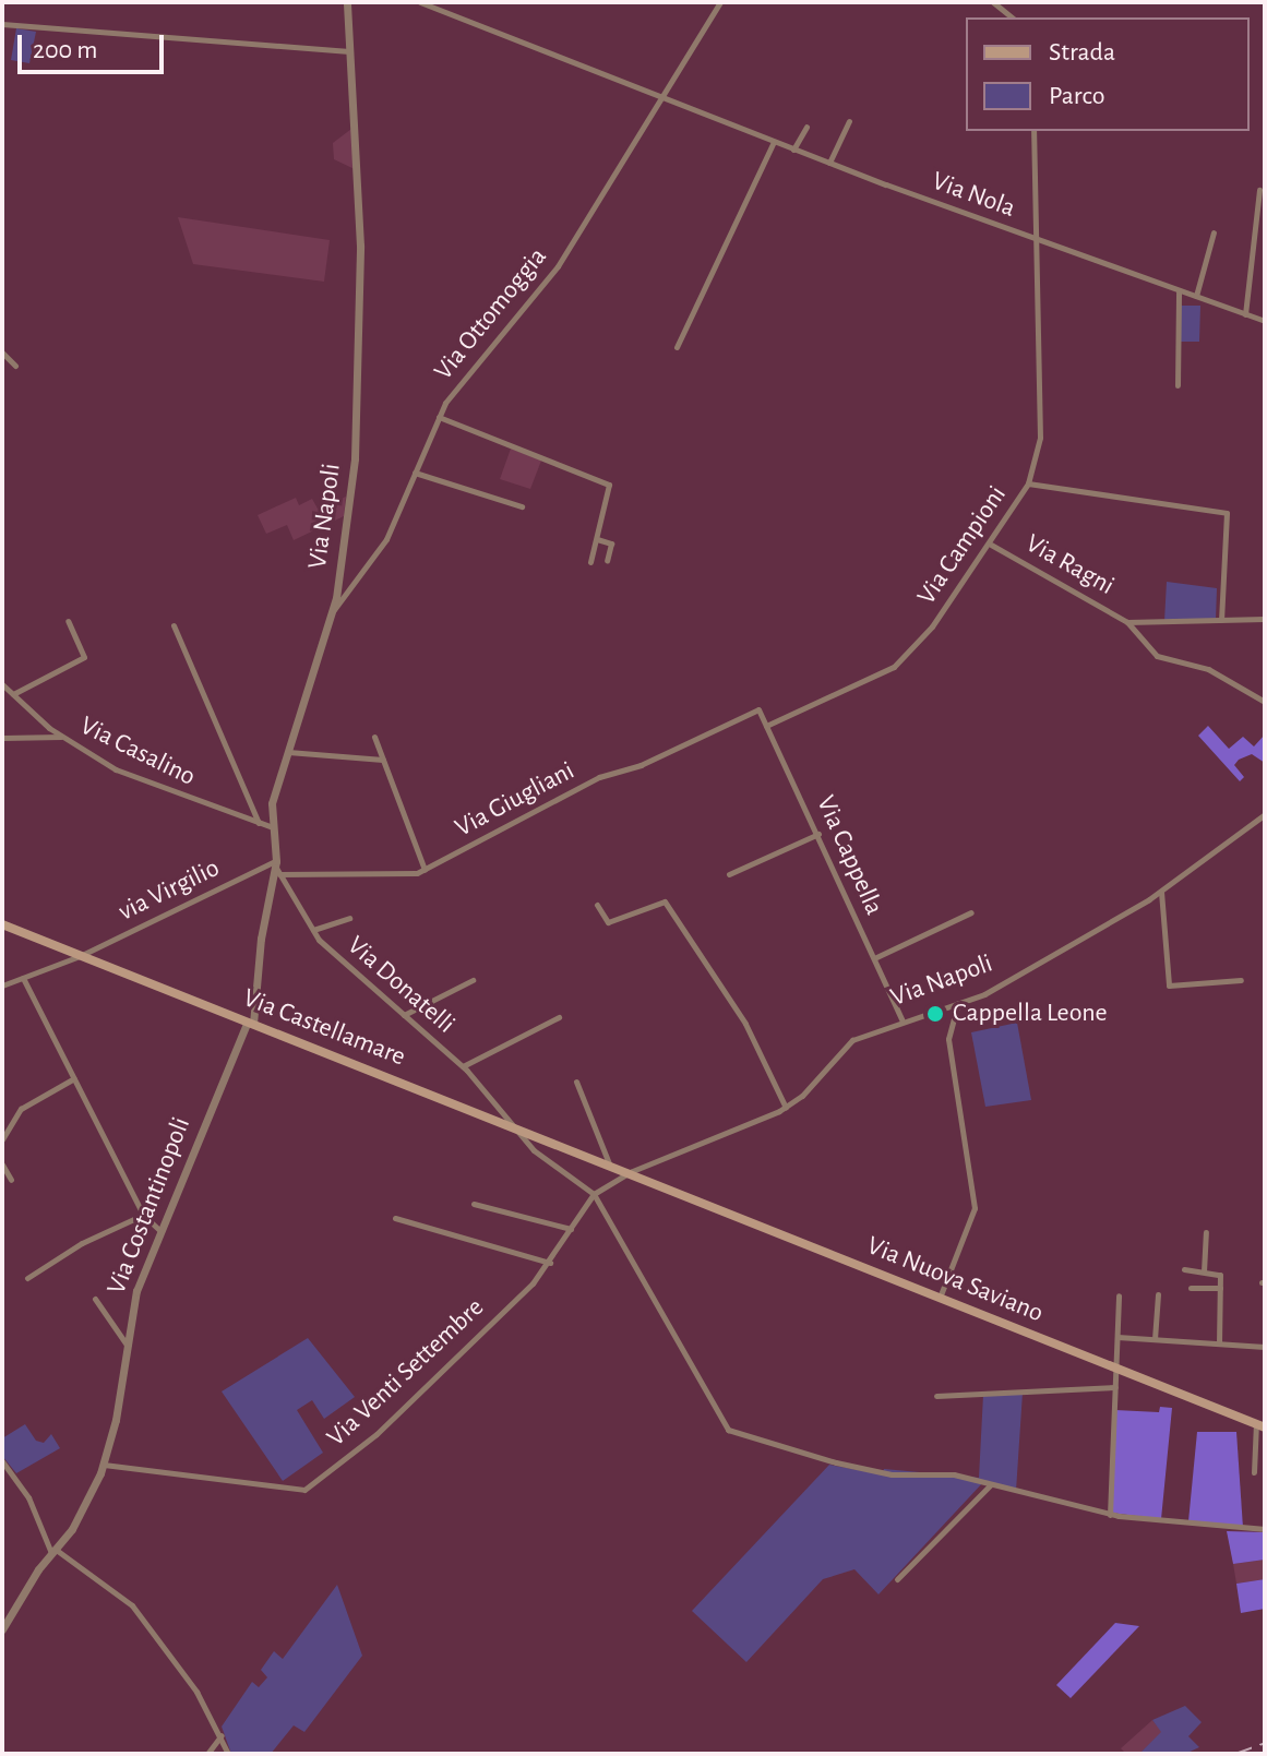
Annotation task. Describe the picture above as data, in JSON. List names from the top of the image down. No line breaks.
{"streets":{"main road":["Via Castellamare","Via Nuova Saviano"],"street":["Via Nola","Via Ottomoggia","Via Napoli","Via Campioni","Via Ragni","Via Casalino","Via Giugliani","Via Cappella","via Virgilio","Via Donatelli","Via Costantinopoli","Via Venti Settembre"]},"crossings":[["Via Nola","Via Ottomoggia"],["Via Nola","Via Campioni"],["Via Ottomoggia","Via Napoli"],["Via Napoli","Via Casalino"],["Via Napoli","Via Giugliani"],["Via Napoli","Via Cappella"],["Via Napoli","via Virgilio"],["Via Napoli","Via Donatelli"],["Via Napoli","Via Castellamare"],["Via Napoli","Via Costantinopoli"],["Via Napoli","Via Nuova Saviano"],["Via Napoli","Via Venti Settembre"],["Via Campioni","Via Ragni"],["Via Campioni","Via Cappella"],["Via Giugliani","Via Cappella"],["Via Giugliani","via Virgilio"],["Via Giugliani","Via Donatelli"],["via Virgilio","Via Donatelli"],["via Virgilio","Via Castellamare"],["Via Donatelli","Via Castellamare"],["Via Donatelli","Via Venti Settembre"],["Via Castellamare","Via Costantinopoli"],["Via Castellamare","Via Nuova Saviano"],["Via Castellamare","Via Venti Settembre"],["Via Costantinopoli","Via Venti Settembre"],["Via Nuova Saviano","Via Venti Settembre"]],"places":["Cappella Leone"],"legend":["Strada","Parco"],"scale_bar":"200 m"}
